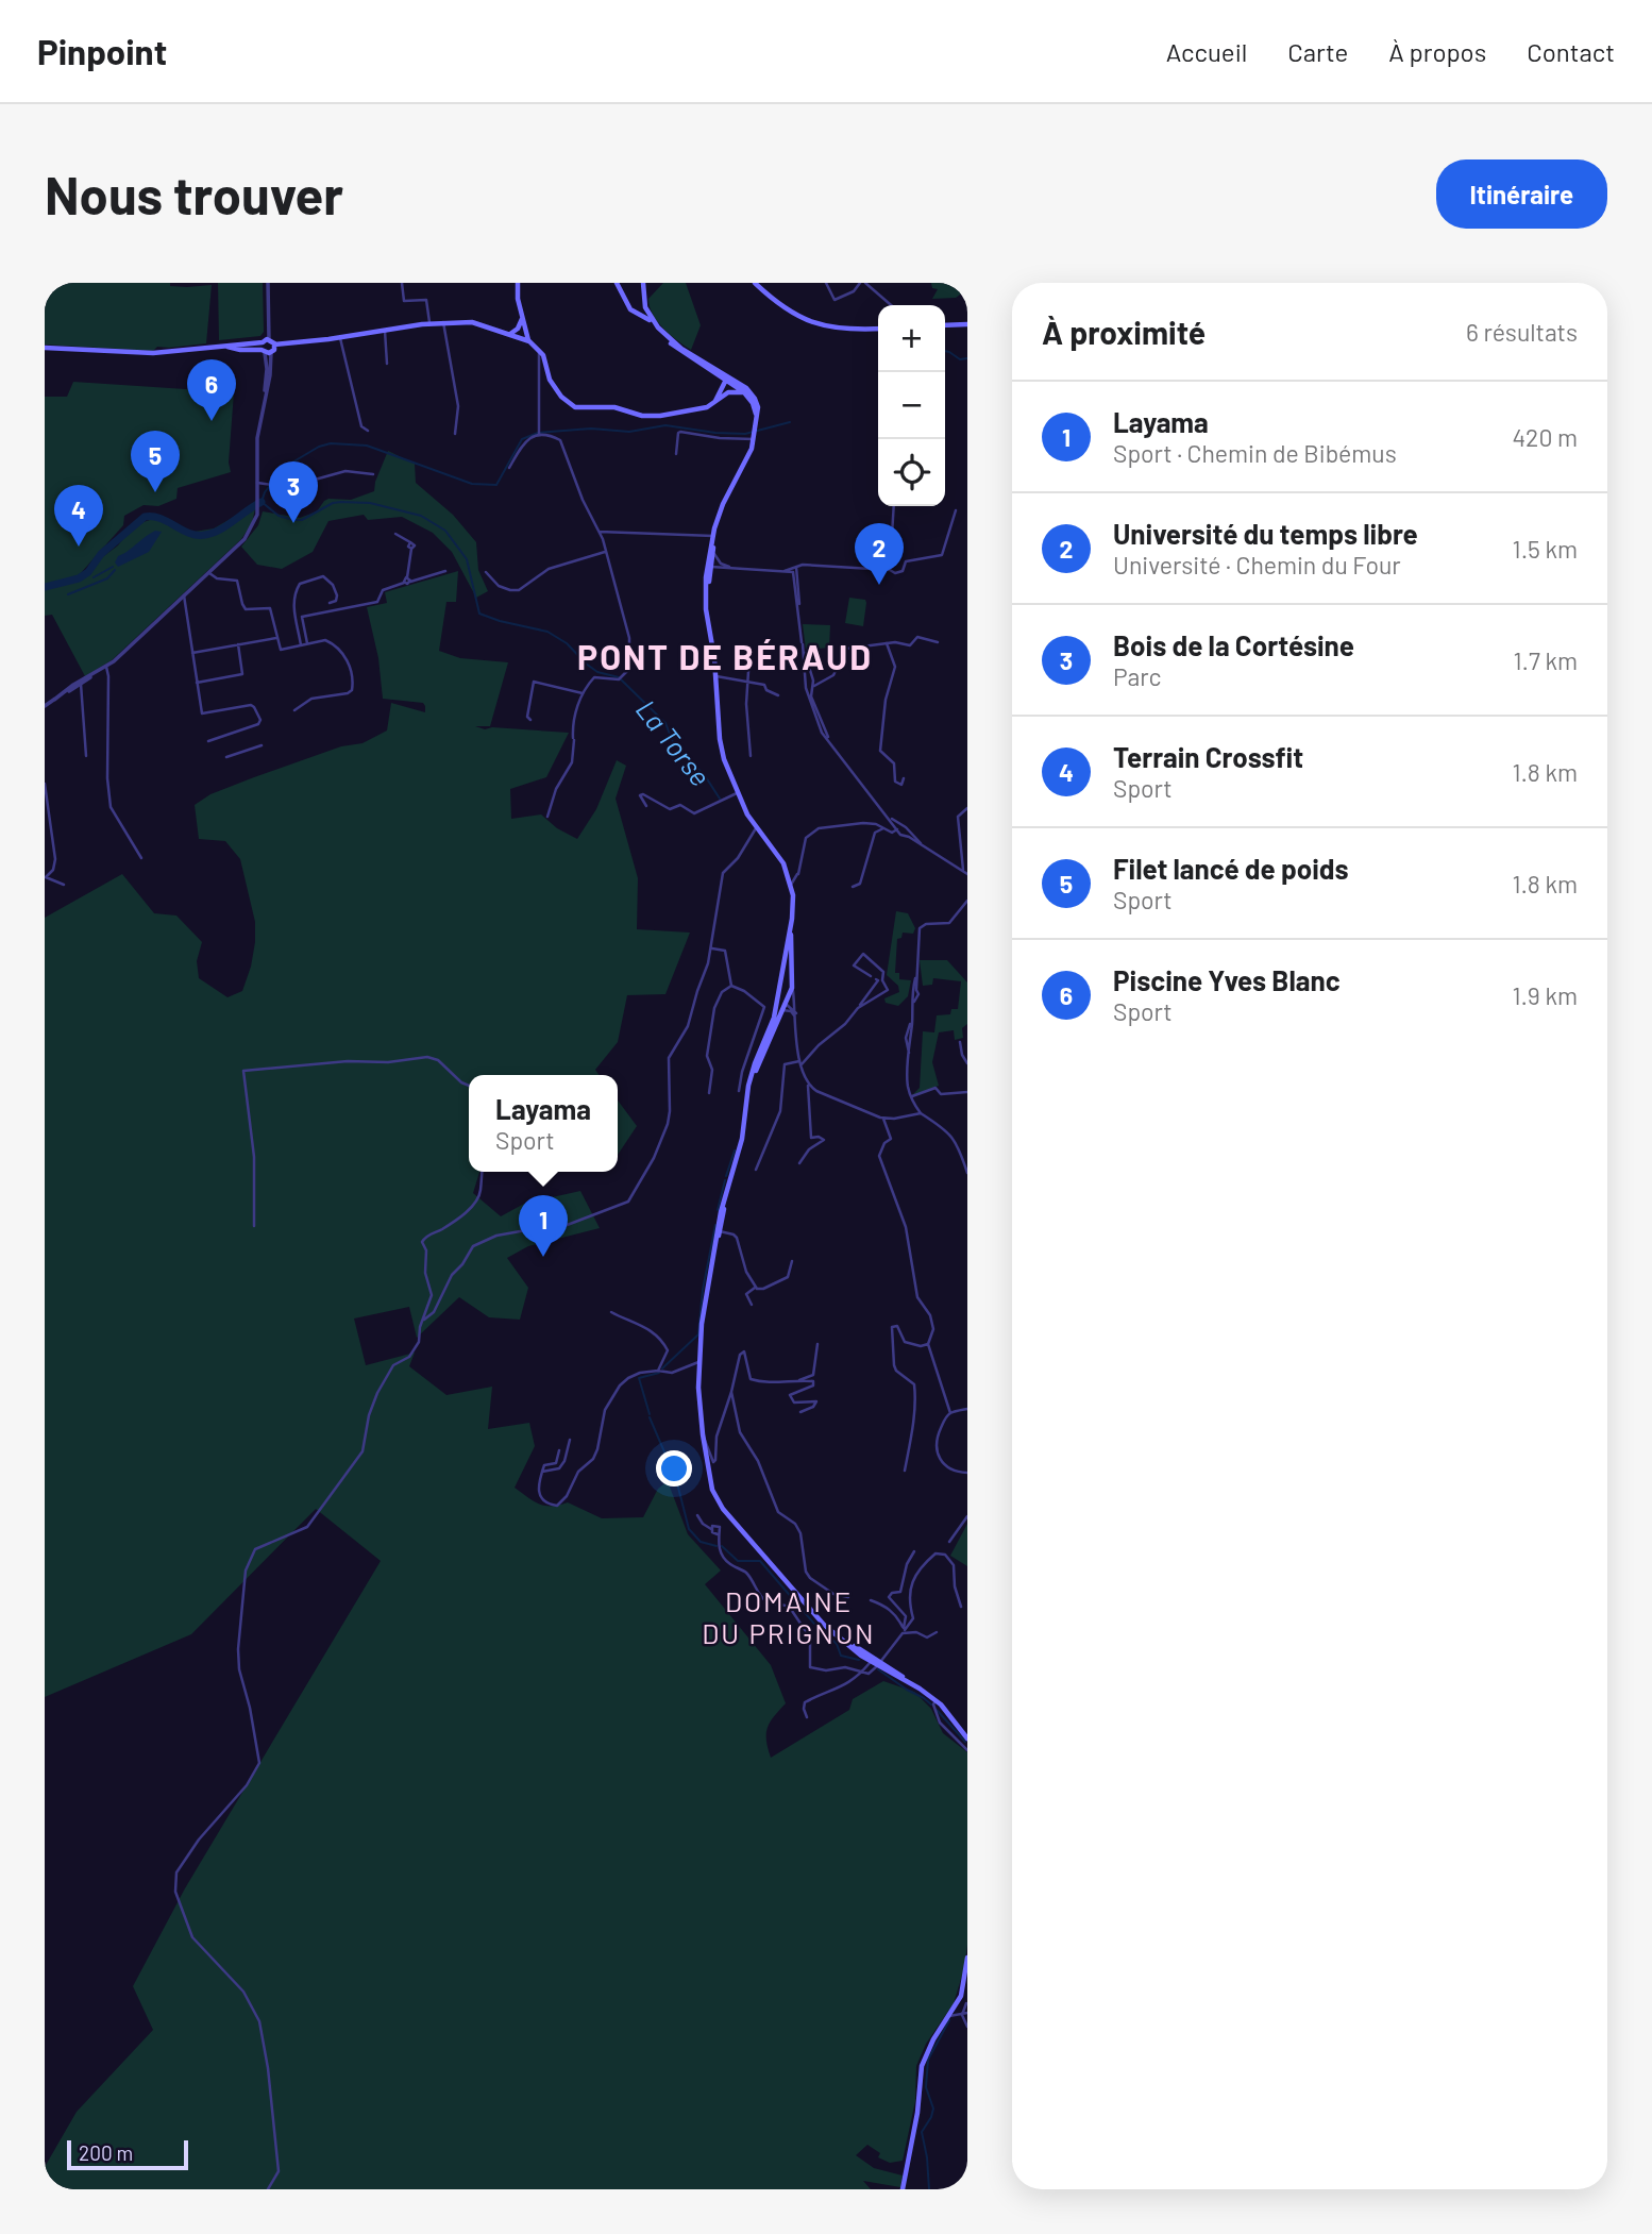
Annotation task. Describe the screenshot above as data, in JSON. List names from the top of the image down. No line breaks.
{"districts":["PONT DE BÉRAUD","DOMAINE DU PRIGNON"],"water":["La Torse"],"scale_bar":"200 m","page":{"header":"Pinpoint","nav":["Accueil","Carte","À propos","Contact"],"buttons":"Itinéraire","title":"Nous trouver","heading":["À proximité","6 résultats"],"map_buttons":["+","−"],"pins":["6","5","3","4","2","1"],"list":[{"mark":"1","name":"Layama","note":"Sport · Chemin de Bibémus","value":"420 m"},{"mark":"2","name":"Université du temps libre","note":"Université · Chemin du Four","value":"1.5 km"},{"mark":"3","name":"Bois de la Cortésine","note":"Parc","value":"1.7 km"},{"mark":"4","name":"Terrain Crossfit","note":"Sport","value":"1.8 km"},{"mark":"5","name":"Filet lancé de poids","note":"Sport","value":"1.8 km"},{"mark":"6","name":"Piscine Yves Blanc","note":"Sport","value":"1.9 km"}],"popup":["Layama","Sport"],"scale":"200 m"}}
